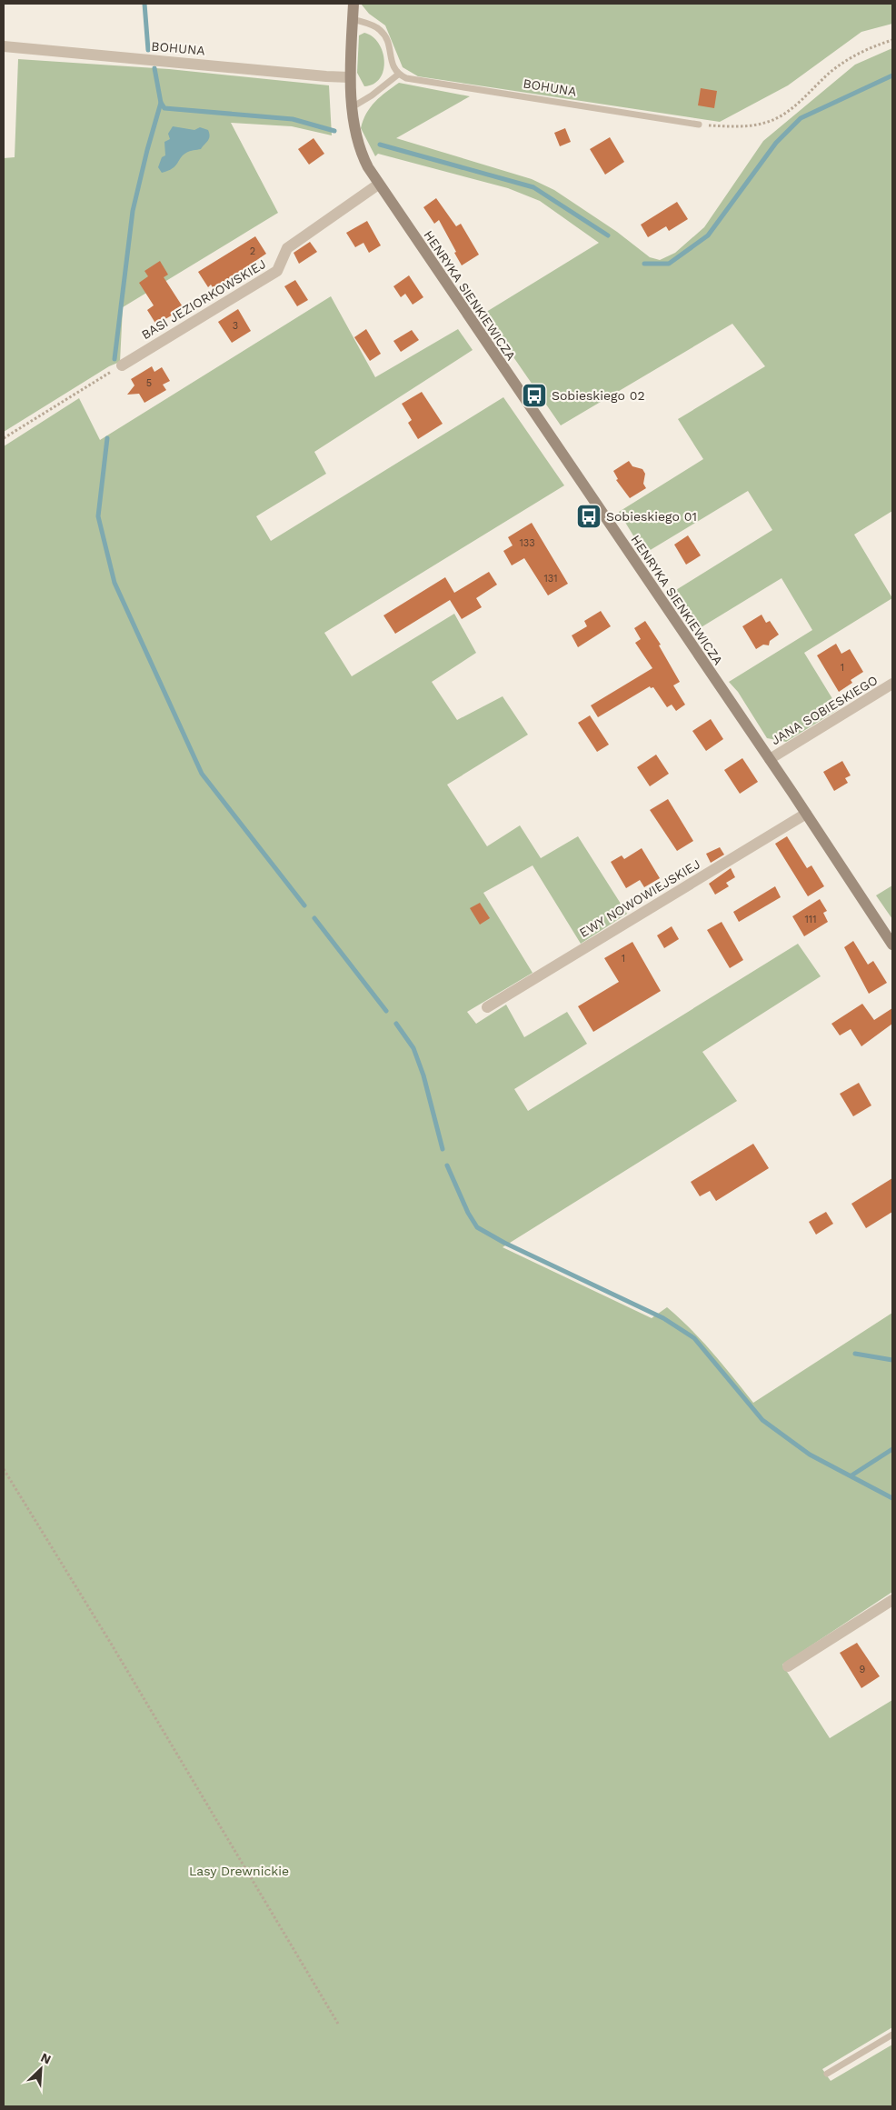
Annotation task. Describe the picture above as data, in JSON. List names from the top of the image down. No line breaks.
{"streets":{"street":["BOHUNA","HENRYKA SIENKIEWICZA","BASI JEZIORKOWSKIEJ","JANA SOBIESKIEGO","EWY NOWOWIEJSKIEJ"]},"crossings":[["BOHUNA","HENRYKA SIENKIEWICZA"],["HENRYKA SIENKIEWICZA","BASI JEZIORKOWSKIEJ"],["HENRYKA SIENKIEWICZA","JANA SOBIESKIEGO"],["HENRYKA SIENKIEWICZA","EWY NOWOWIEJSKIEJ"]],"parks":["Lasy Drewnickie"],"places":{"bus stop":["Sobieskiego 02","Sobieskiego 01"]},"house_numbers":["2","3","5","133","131","1","111","1","9"],"north":"top right"}
